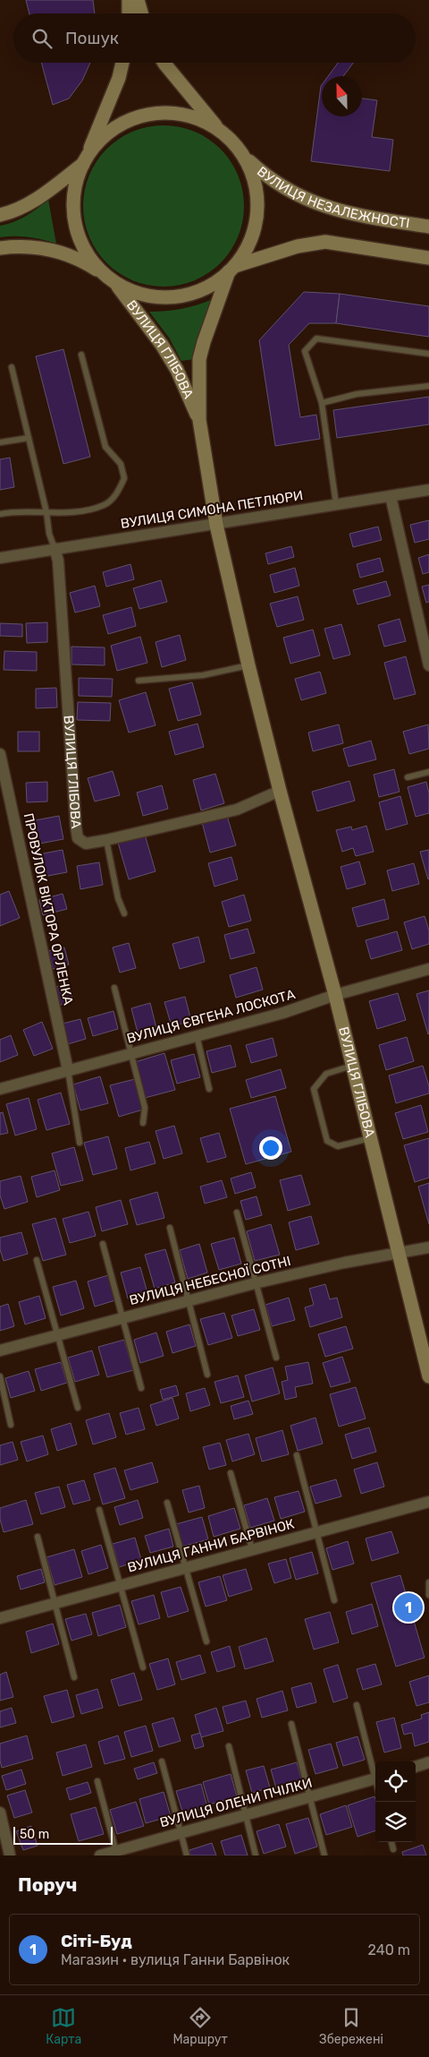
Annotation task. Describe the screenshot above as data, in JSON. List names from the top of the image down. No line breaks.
{"streets":{"main road":["ВУЛИЦЯ НЕЗАЛЕЖНОСТІ","ВУЛИЦЯ ГЛІБОВА"],"street":["ВУЛИЦЯ СИМОНА ПЕТЛЮРИ","ПРОВУЛОК ВІКТОРА ОРЛЕНКА","ВУЛИЦЯ ЄВГЕНА ЛОСКОТА","ВУЛИЦЯ НЕБЕСНОЇ СОТНІ","ВУЛИЦЯ ГАННИ БАРВІНОК","ВУЛИЦЯ ОЛЕНИ ПЧІЛКИ"]},"crossings":[["ВУЛИЦЯ НЕЗАЛЕЖНОСТІ","ВУЛИЦЯ ГЛІБОВА"],["ВУЛИЦЯ ГЛІБОВА","ВУЛИЦЯ СИМОНА ПЕТЛЮРИ"],["ВУЛИЦЯ ГЛІБОВА","ВУЛИЦЯ ЄВГЕНА ЛОСКОТА"],["ВУЛИЦЯ ГЛІБОВА","ВУЛИЦЯ НЕБЕСНОЇ СОТНІ"],["ПРОВУЛОК ВІКТОРА ОРЛЕНКА","ВУЛИЦЯ ЄВГЕНА ЛОСКОТА"]],"scale_bar":"50 m","north":"top","page":{"search":"Пошук","pins":"1","scale":"50 m","heading":"Поруч","list":[{"mark":"1","name":"Сіті-Буд","note":"Магазин · вулиця Ганни Барвінок","value":"240 m"}],"nav":["Карта","Маршрут","Збережені"]}}
